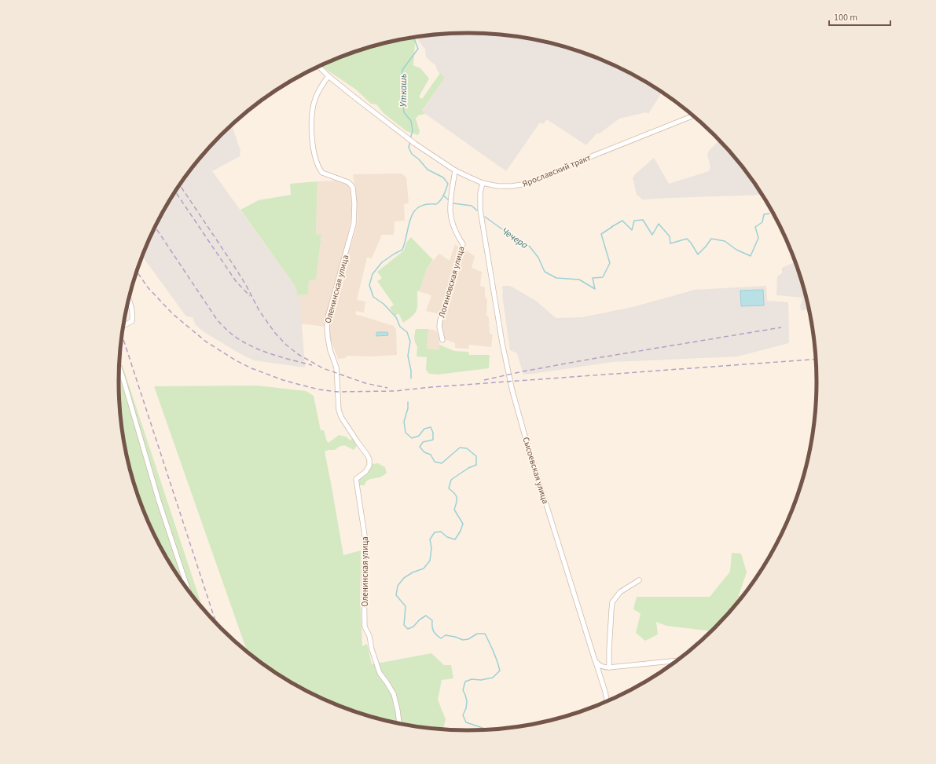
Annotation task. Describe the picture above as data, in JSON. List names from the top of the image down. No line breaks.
{"streets":{"street":["Ярославский тракт","Логиновская улица","Оленинская улица","Сысоевская улица"]},"crossings":[["Ярославский тракт","Логиновская улица"],["Ярославский тракт","Оленинская улица"],["Ярославский тракт","Сысоевская улица"]],"water":["Уткашь","Чечера"],"scale_bar":"100 m"}
